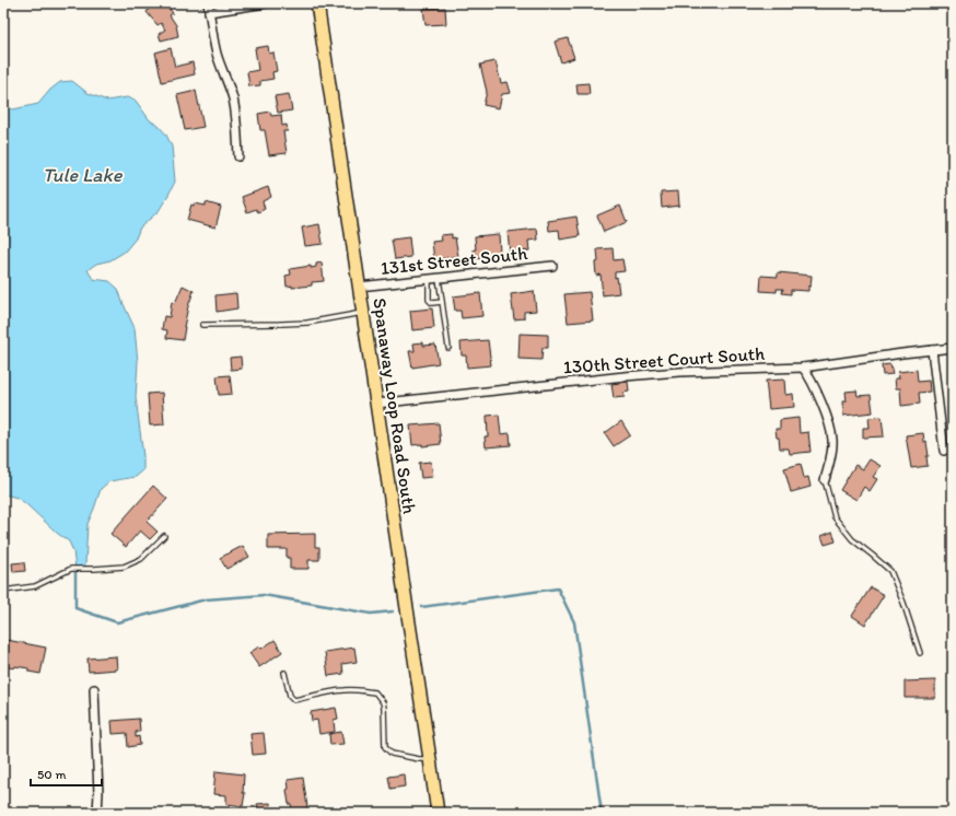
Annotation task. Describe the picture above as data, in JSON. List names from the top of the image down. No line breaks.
{"streets":{"main road":["Spanaway Loop Road South"],"street":["131st Street South","130th Street Court South"]},"crossings":[["131st Street South","Spanaway Loop Road South"],["130th Street Court South","Spanaway Loop Road South"]],"water":["Tule Lake"],"scale_bar":"50 m"}
